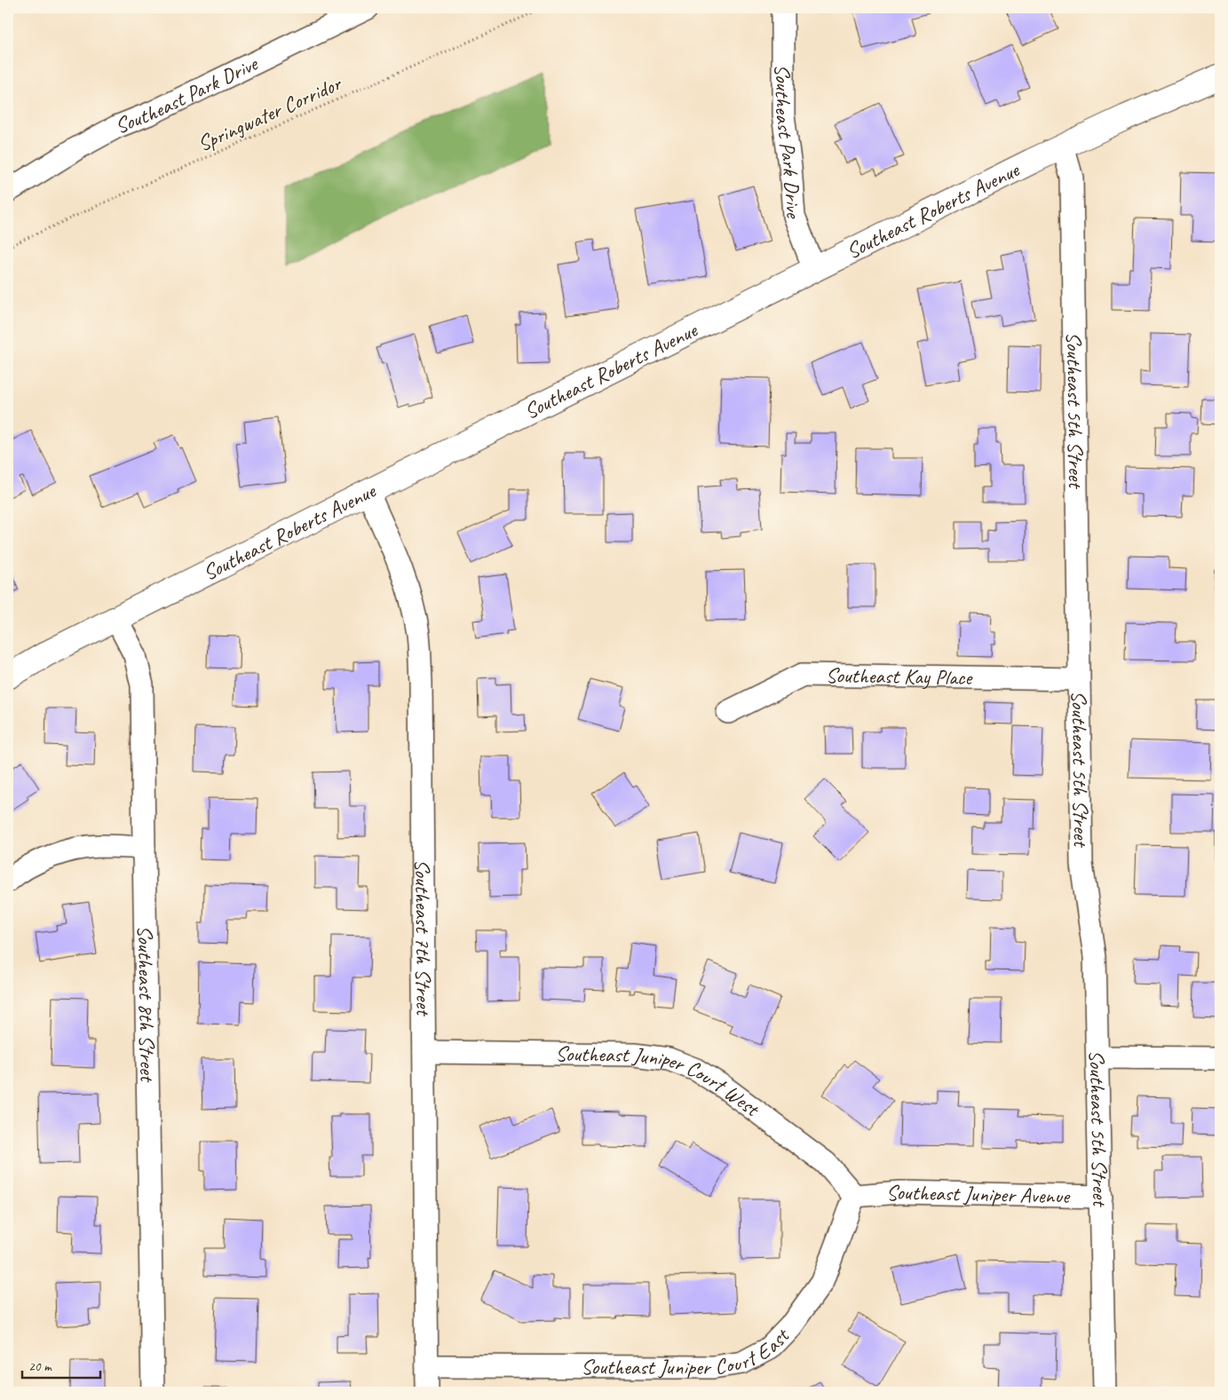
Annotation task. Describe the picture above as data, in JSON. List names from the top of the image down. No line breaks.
{"streets":{"street":["Southeast Park Drive","Southeast Roberts Avenue","Southeast 5th Street","Southeast Kay Place","Southeast 7th Street","Southeast 8th Street","Southeast Juniper Court West","Southeast Juniper Avenue","Southeast Juniper Court East"],"path":["Springwater Corridor"]},"crossings":[["Southeast Park Drive","Southeast Roberts Avenue"],["Southeast Roberts Avenue","Southeast 5th Street"],["Southeast Roberts Avenue","Southeast 7th Street"],["Southeast Roberts Avenue","Southeast 8th Street"],["Southeast 5th Street","Southeast Kay Place"],["Southeast 5th Street","Southeast Juniper Avenue"],["Southeast 7th Street","Southeast Juniper Court West"],["Southeast 7th Street","Southeast Juniper Court East"],["Southeast Juniper Court West","Southeast Juniper Avenue"],["Southeast Juniper Court West","Southeast Juniper Court East"],["Southeast Juniper Avenue","Southeast Juniper Court East"]],"scale_bar":"20 m"}
